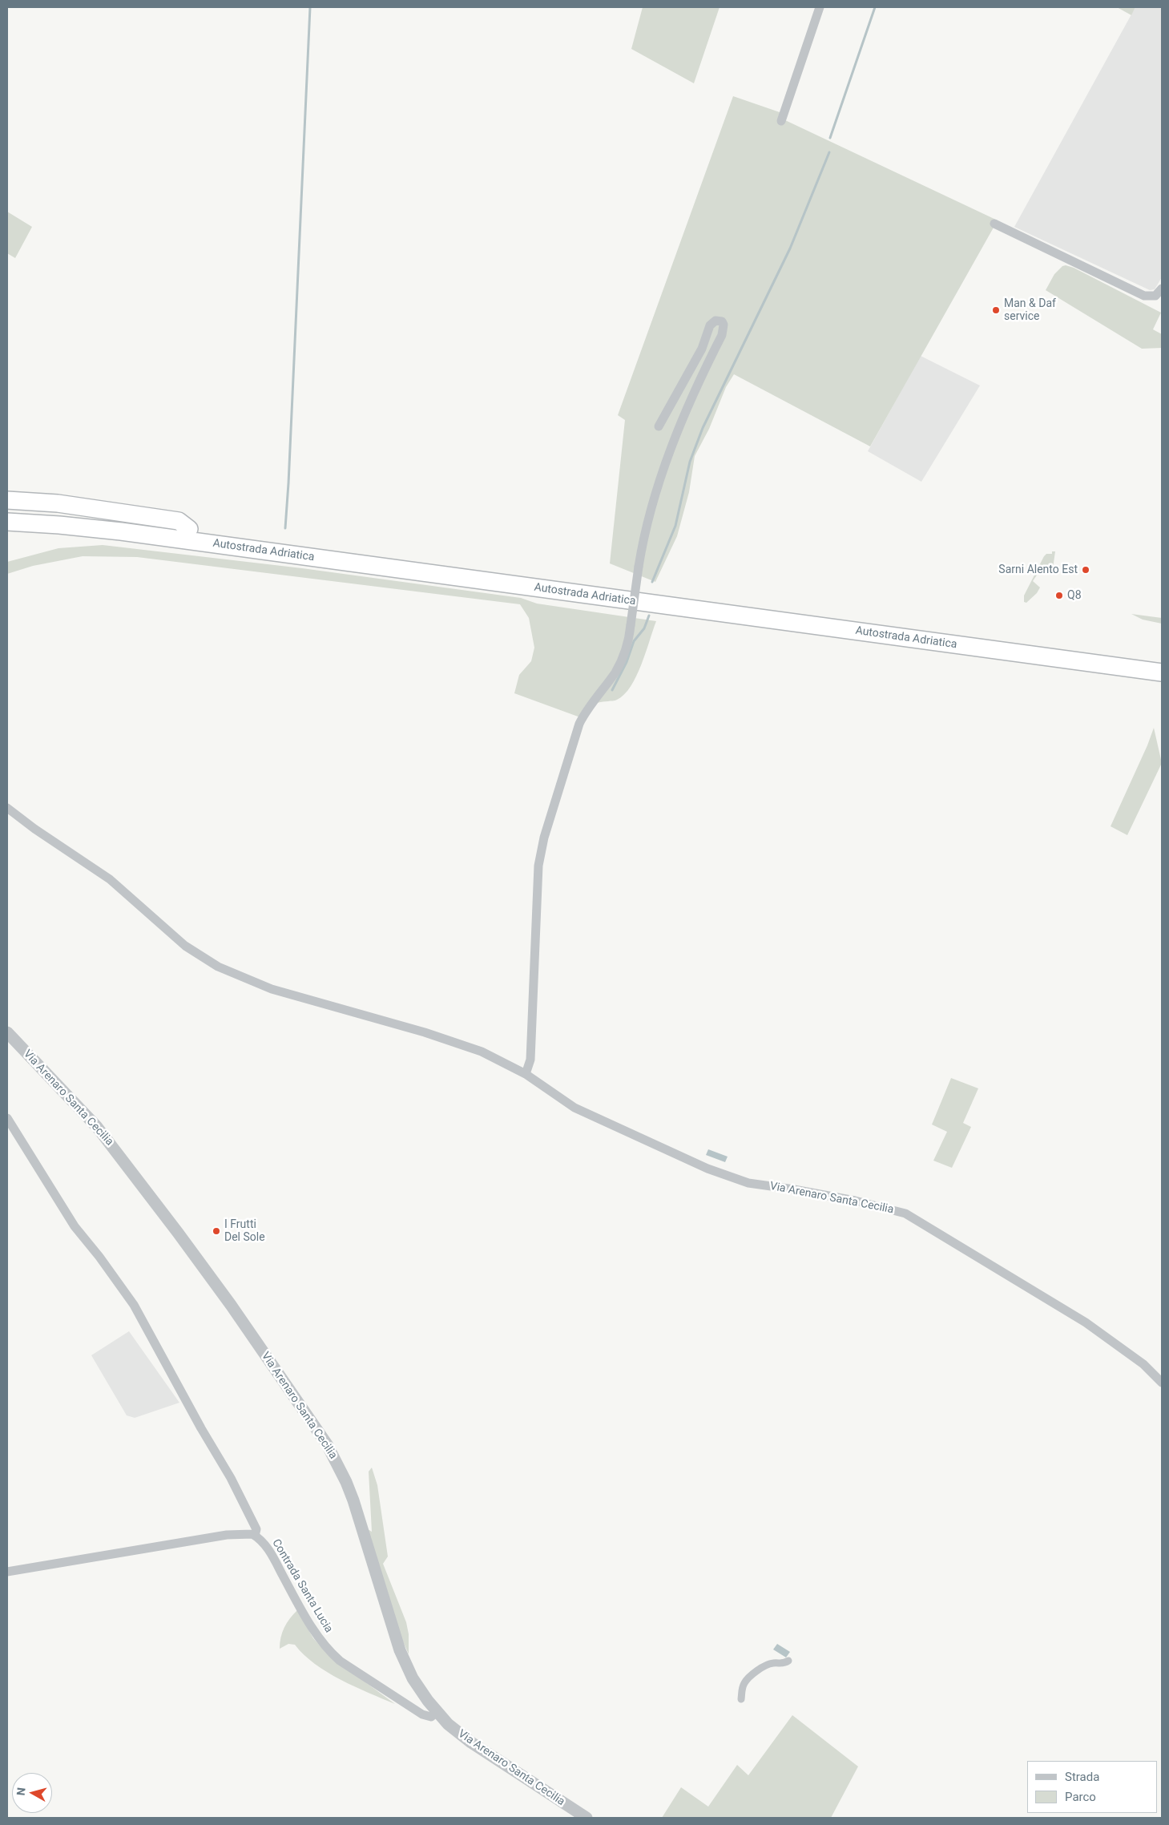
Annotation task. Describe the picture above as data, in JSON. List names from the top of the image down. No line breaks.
{"streets":{"highway":["Autostrada Adriatica"],"street":["Via Arenaro Santa Cecilia","Contrada Santa Lucia"]},"crossings":[["Via Arenaro Santa Cecilia","Contrada Santa Lucia"]],"places":["Man & Daf service","Sarni Alento Est","Q8","I Frutti Del Sole"],"legend":["Strada","Parco"],"north":"left"}
